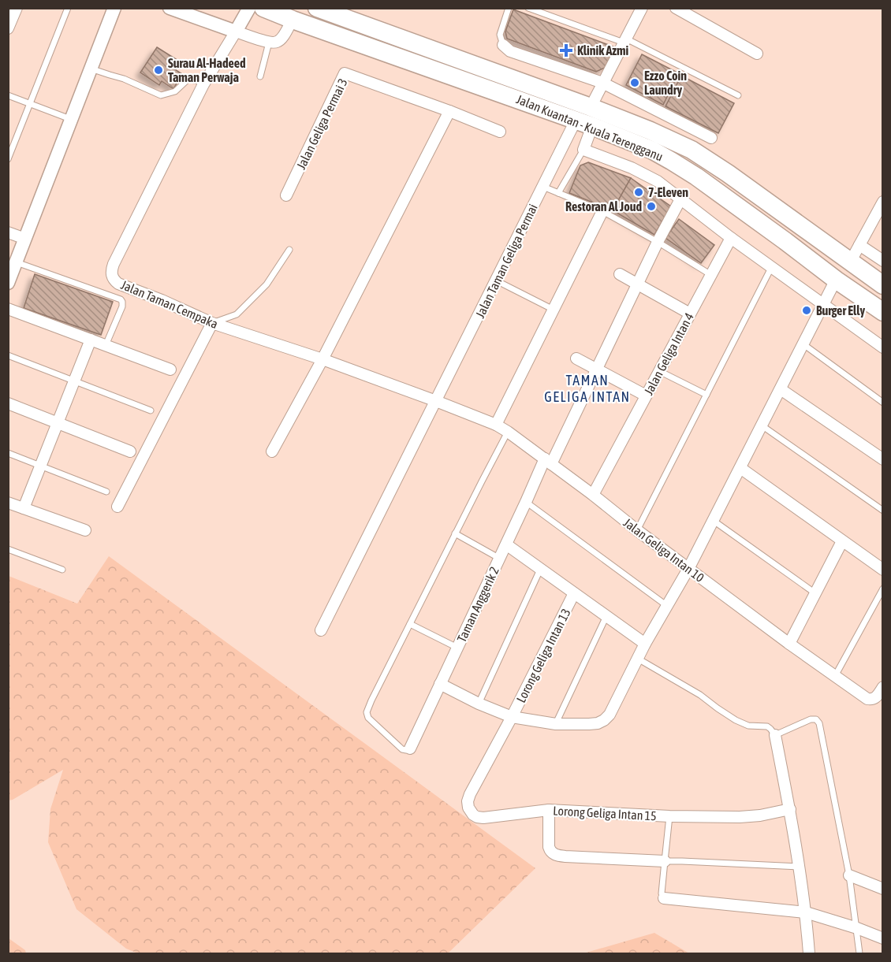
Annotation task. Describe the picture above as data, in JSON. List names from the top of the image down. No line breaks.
{"streets":{"highway":["Jalan Kuantan - Kuala Terengganu"],"street":["Jalan Geliga Permai 3","Jalan Taman Geliga Permai","Jalan Taman Cempaka","Jalan Geliga Intan 4","Jalan Geliga Intan 10","Taman Anggerik 2","Lorong Geliga Intan 13","Lorong Geliga Intan 15"]},"crossings":[["Jalan Kuantan - Kuala Terengganu","Jalan Taman Geliga Permai"],["Jalan Taman Geliga Permai","Jalan Taman Cempaka"],["Jalan Taman Geliga Permai","Jalan Geliga Intan 10"],["Jalan Taman Cempaka","Jalan Geliga Intan 10"],["Jalan Geliga Intan 4","Jalan Geliga Intan 10"],["Jalan Geliga Intan 10","Taman Anggerik 2"],["Lorong Geliga Intan 13","Lorong Geliga Intan 15"]],"districts":["TAMAN GELIGA INTAN"],"places":{"health":["Klinik Azmi"],"other":["Surau Al-Hadeed Taman Perwaja","Ezzo Coin Laundry","7-Eleven","Restoran Al Joud","Burger Elly"]}}
